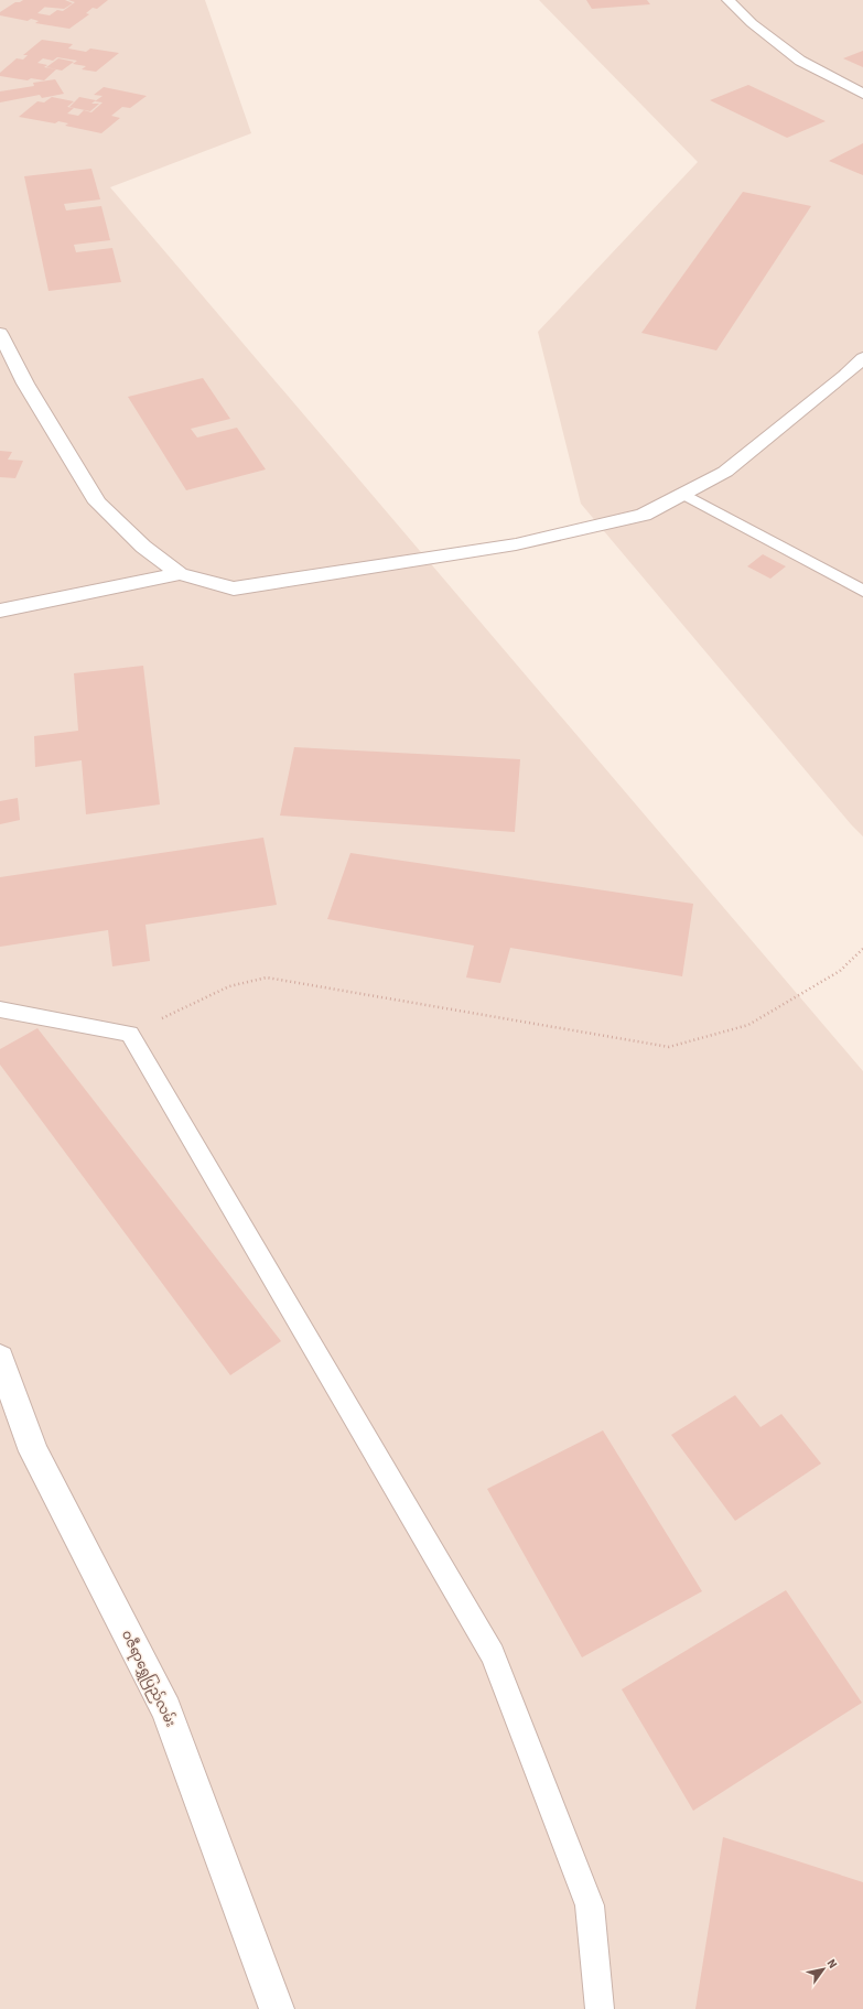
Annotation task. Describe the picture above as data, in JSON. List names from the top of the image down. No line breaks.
{"streets":{"street":["ဝဇီရာရွှေပြည်လမ်း"]},"north":"top right"}
